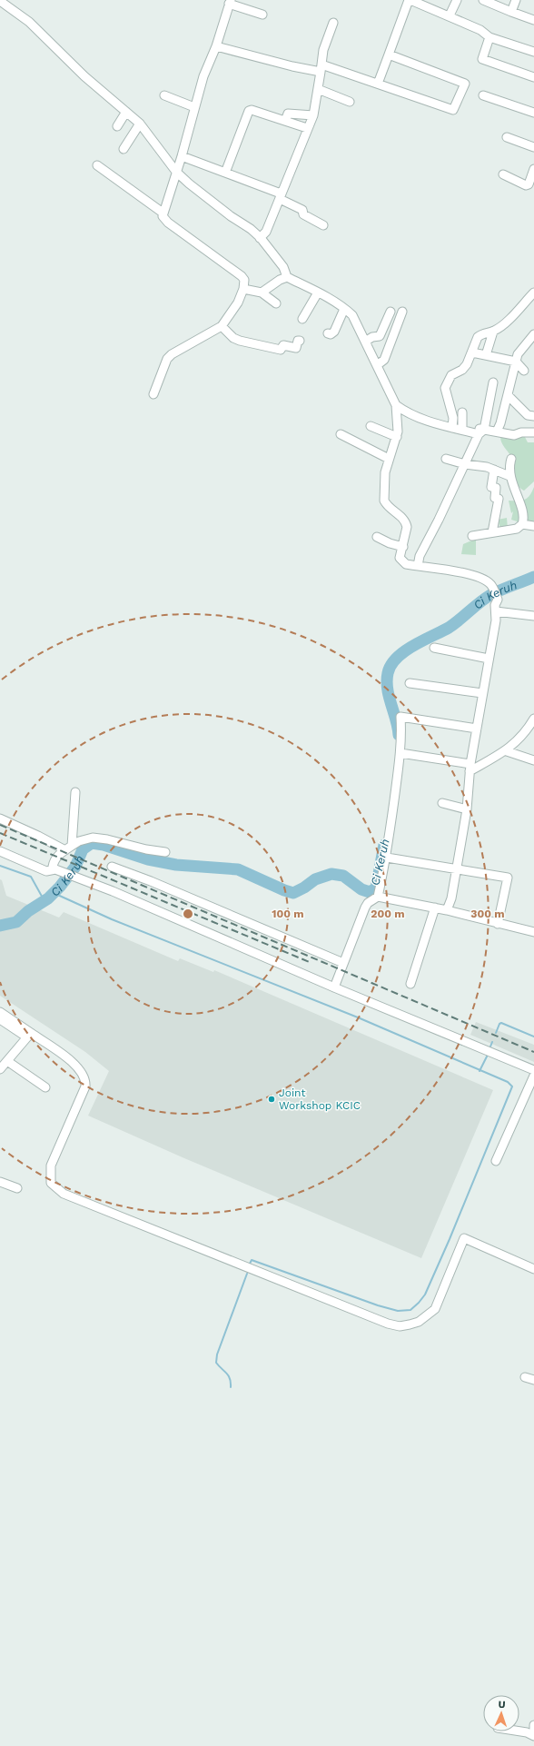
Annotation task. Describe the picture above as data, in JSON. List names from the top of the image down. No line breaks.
{"water":["Ci Keruh"],"places":["Joint Workshop KCIC"],"north":"top","rings":["100 m","200 m","300 m"]}
